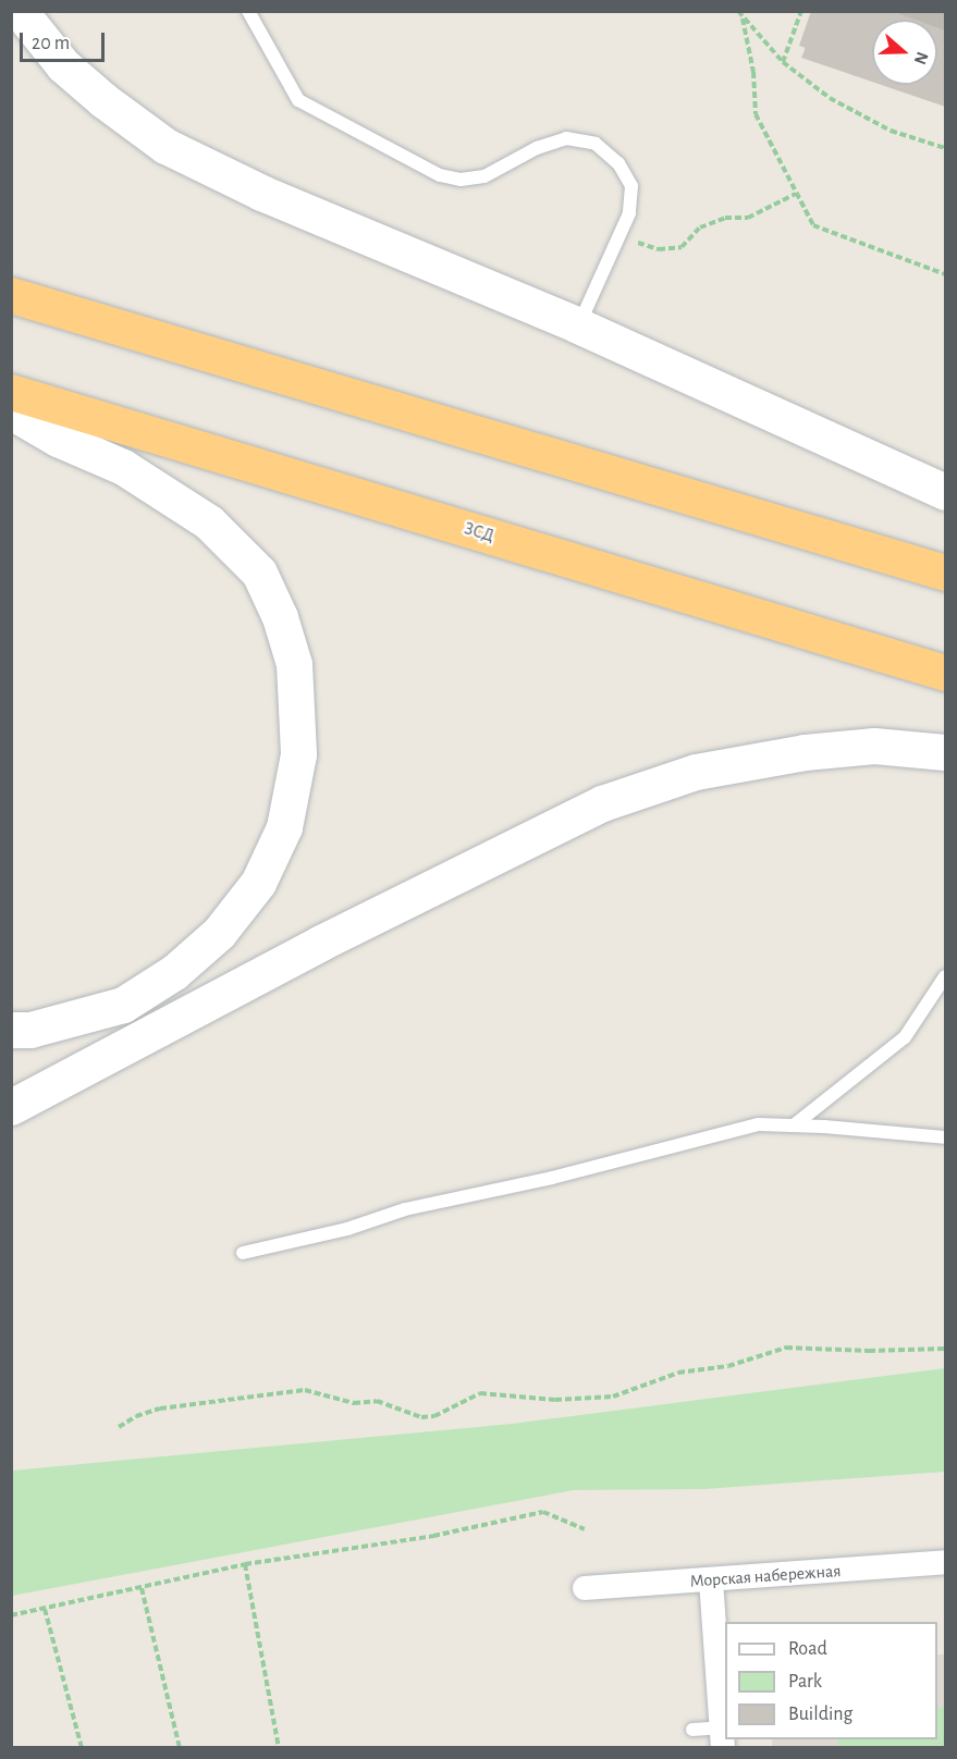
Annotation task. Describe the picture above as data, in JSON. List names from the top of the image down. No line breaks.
{"streets":{"highway":["ЗСД"],"street":["Морская набережная"]},"legend":["Road","Park","Building"],"scale_bar":"20 m","north":"right"}
